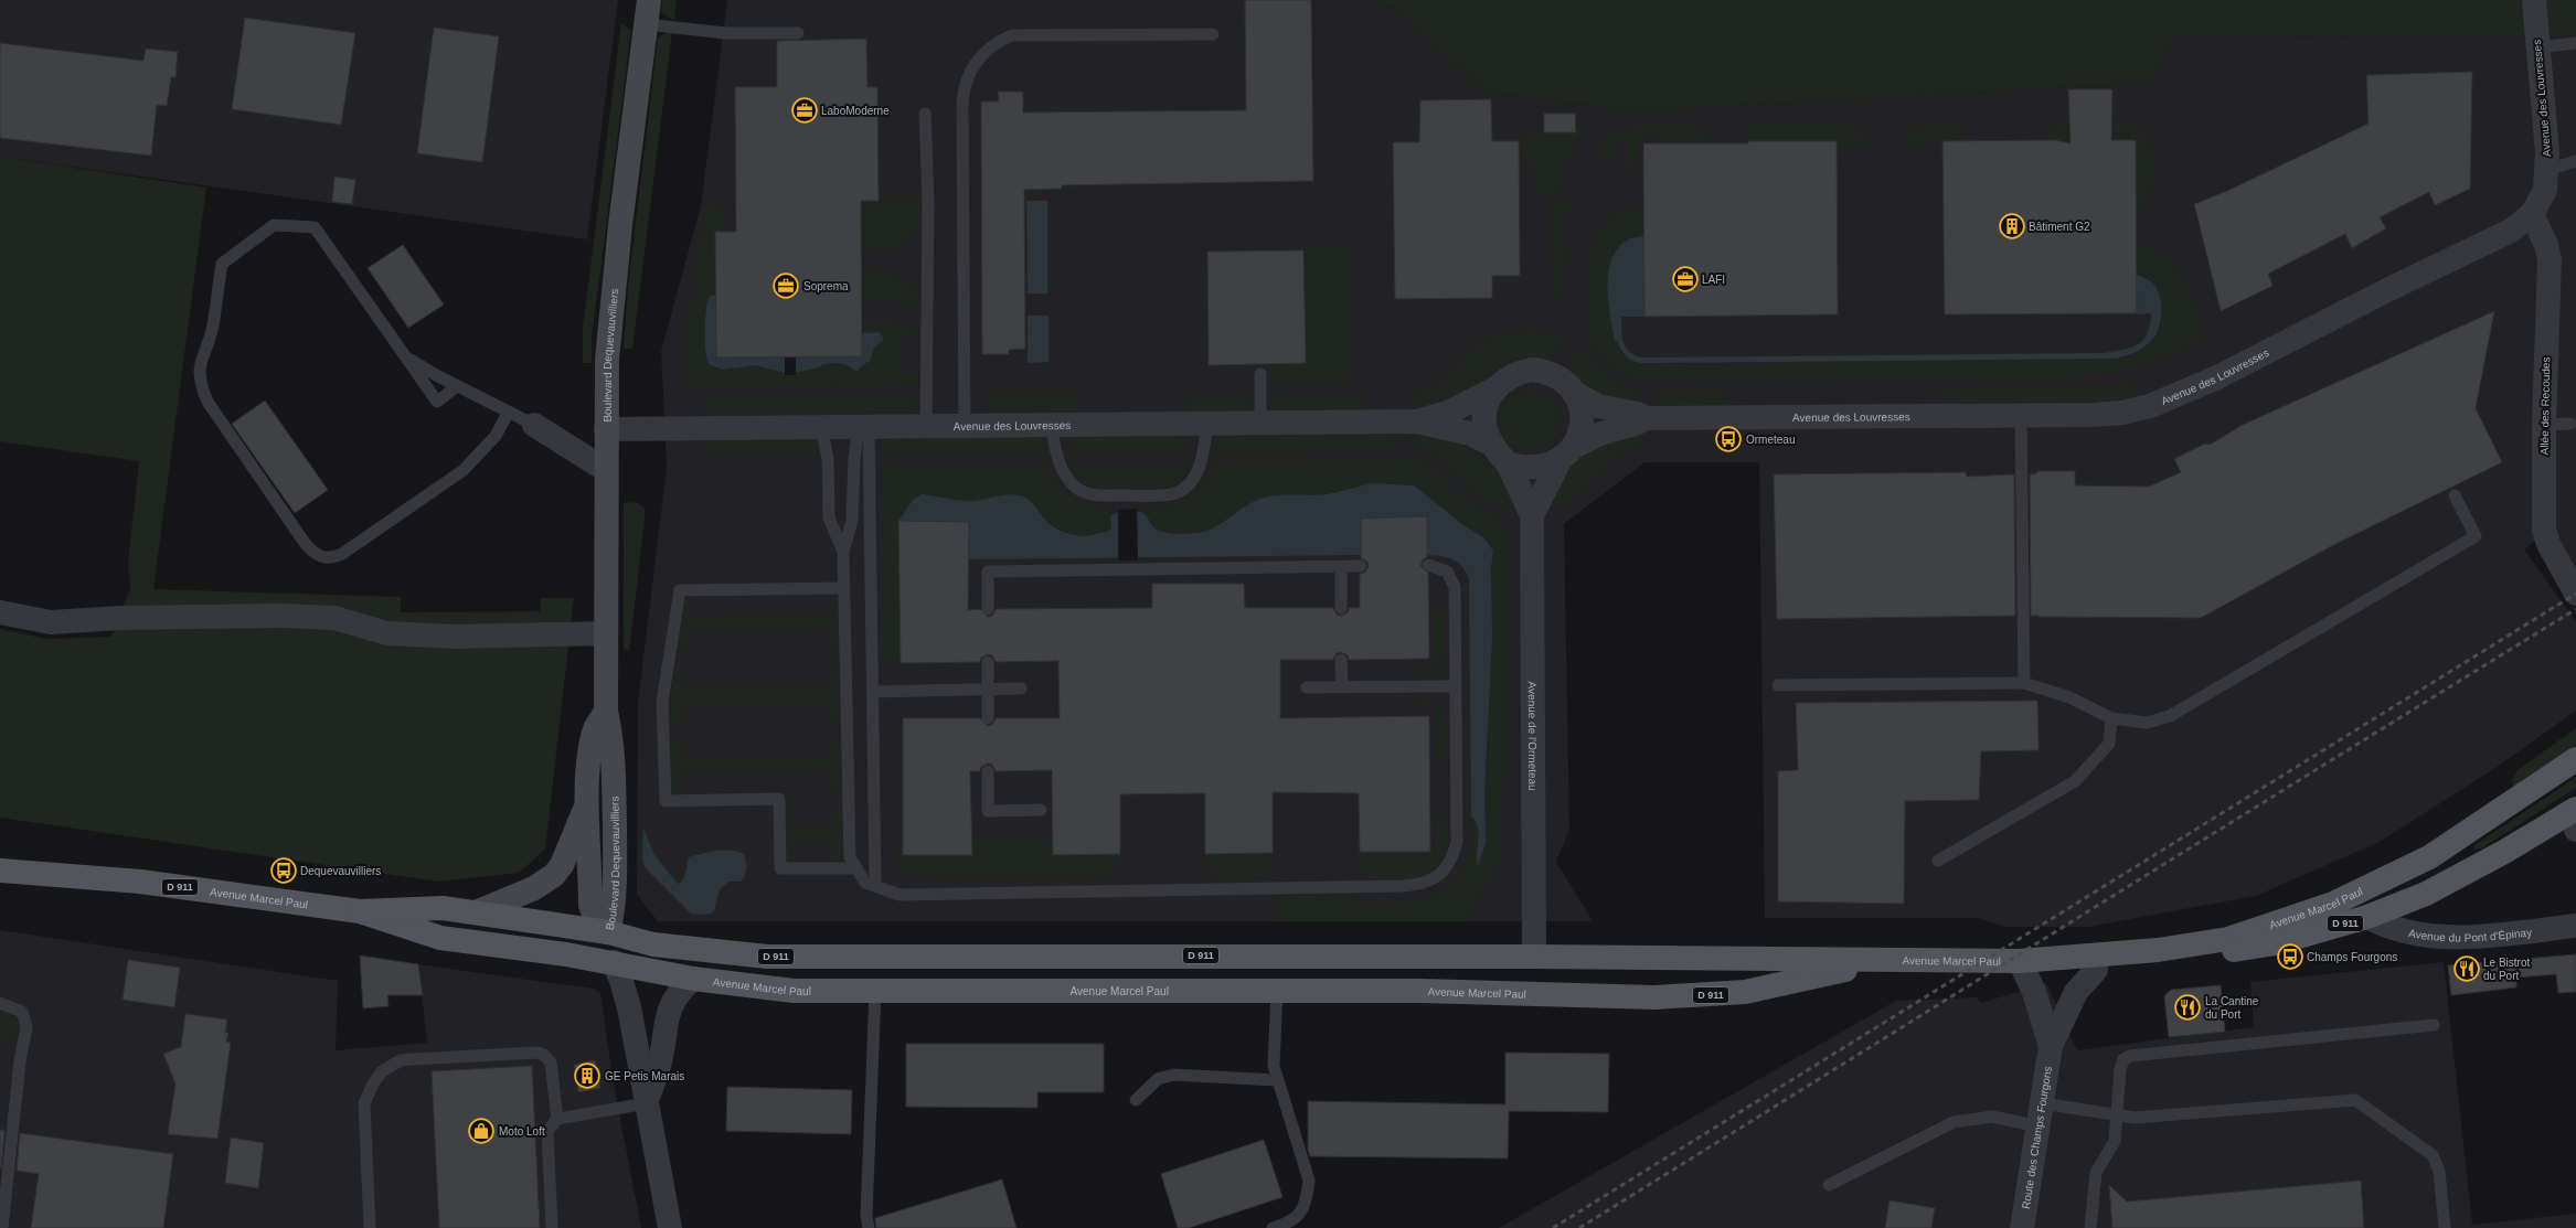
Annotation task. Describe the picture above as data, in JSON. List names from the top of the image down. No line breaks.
{"streets":{"main road":["Boulevard Dequevauvilliers","D 911","Avenue Marcel Paul"],"street":["Avenue des Louvresses","Allée des Recoudes","Avenue de l'Ormeteau","Avenue du Pont d'Épinay","Route des Champs Fourgons"]},"crossings":[["Avenue des Louvresses","Boulevard Dequevauvilliers"],["Avenue des Louvresses","Allée des Recoudes"],["Avenue des Louvresses","Avenue de l'Ormeteau"],["Boulevard Dequevauvilliers","Avenue Marcel Paul"],["Avenue de l'Ormeteau","Avenue Marcel Paul"],["Avenue Marcel Paul","Avenue du Pont d'Épinay"],["Avenue Marcel Paul","Route des Champs Fourgons"]],"places":{"office":["LaboModerne","LAFI","Soprema"],"building":["Bâtiment G2","GE Petis Marais"],"bus stop":["Ormeteau","Dequevauvilliers","Champs Fourgons"],"restaurant":["Le Bistrot du Port","La Cantine du Port"],"shop":["Moto Loft"]}}
